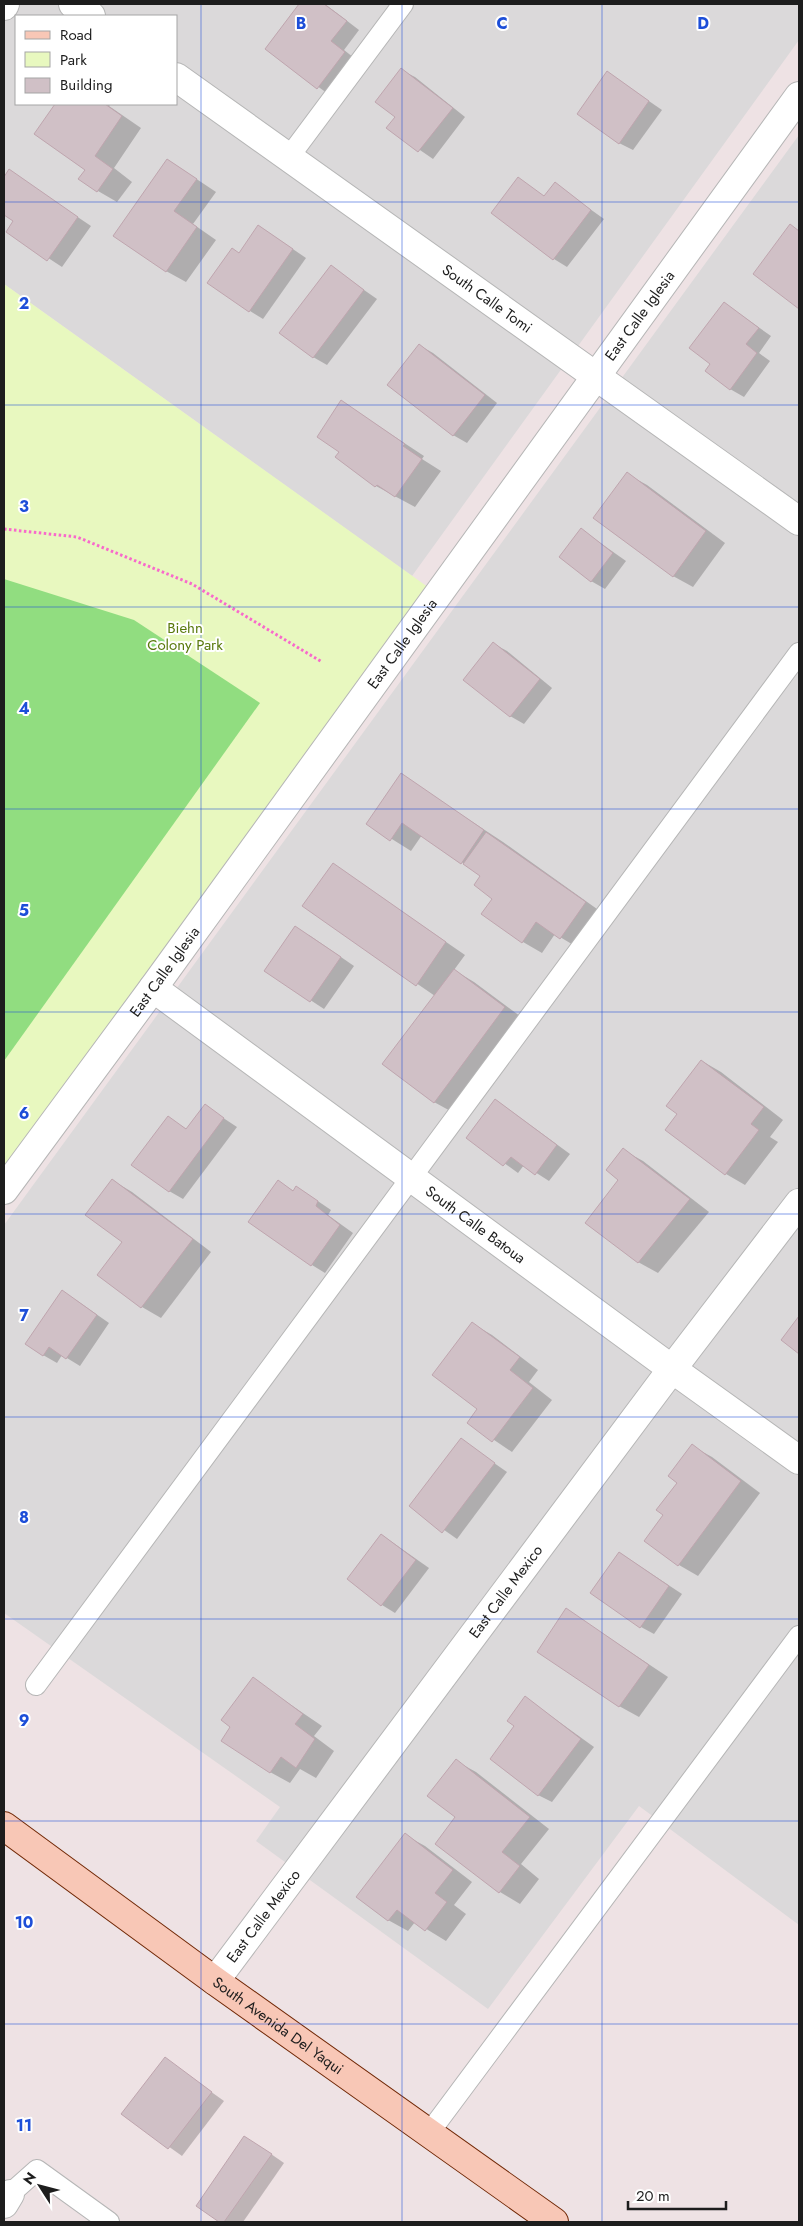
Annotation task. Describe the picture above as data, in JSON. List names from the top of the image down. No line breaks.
{"streets":{"street":["South Calle Tomi","East Calle Iglesia","South Calle Batoua","East Calle Mexico","South Avenida Del Yaqui"]},"crossings":[["South Calle Tomi","East Calle Iglesia"],["East Calle Iglesia","South Calle Batoua"],["South Calle Batoua","East Calle Mexico"],["East Calle Mexico","South Avenida Del Yaqui"]],"parks":["Biehn Colony Park"],"legend":["Road","Park","Building"],"scale_bar":"20 m","north":"top left","grid":{"columns":["B","C","D"],"rows":["2","3","4","5","6","7","8","9","10","11"]}}
